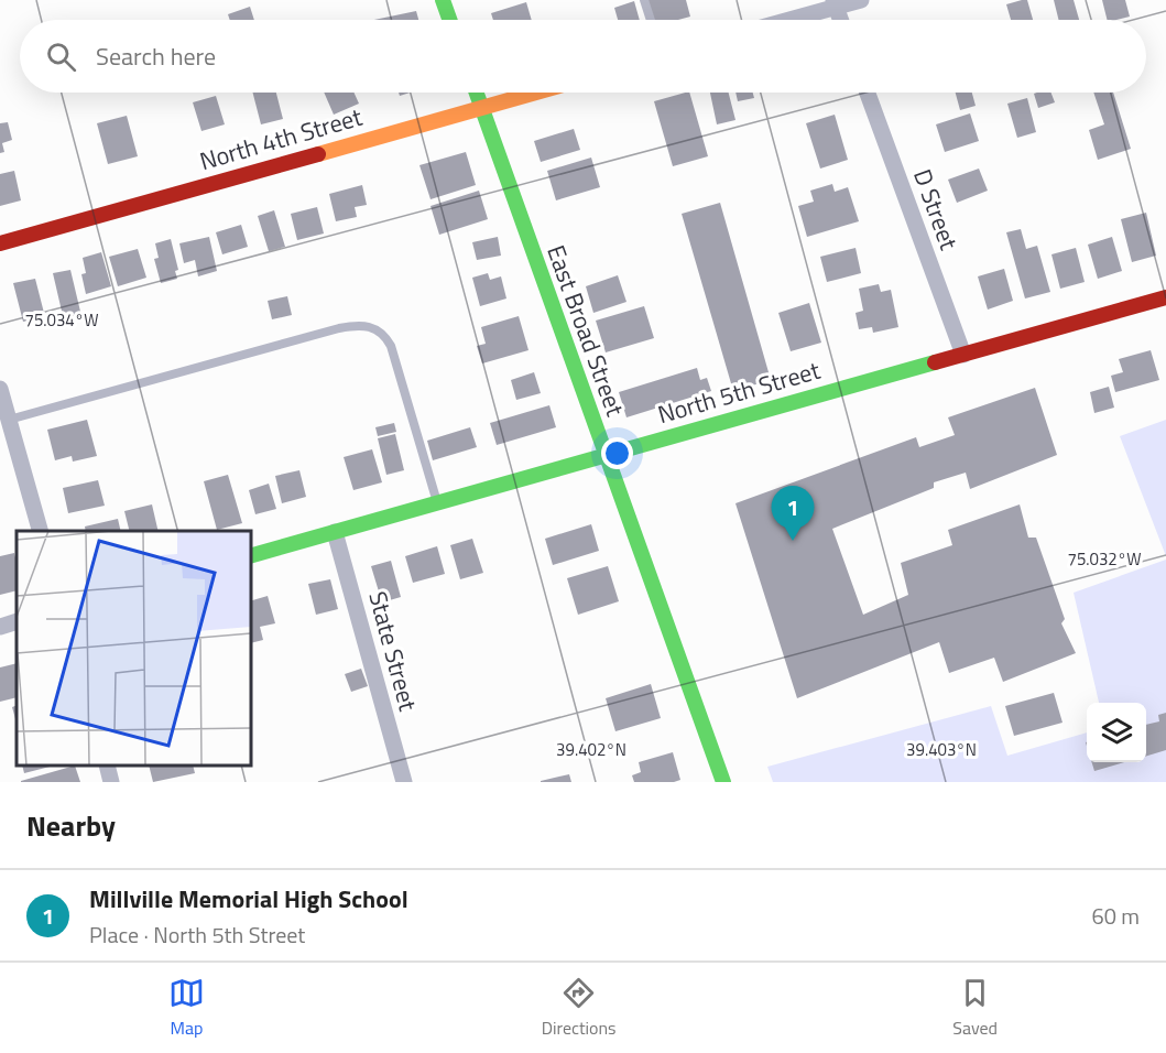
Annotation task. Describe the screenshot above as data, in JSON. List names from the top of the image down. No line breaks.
{"streets":{"street":["North 4th Street","D Street","East Broad Street","North 5th Street","State Street"]},"crossings":[["North 4th Street","East Broad Street"],["D Street","North 5th Street"],["East Broad Street","North 5th Street"],["North 5th Street","State Street"]],"page":{"search":"Search here","pins":"1","heading":"Nearby","list":[{"mark":"1","name":"Millville Memorial High School","note":"Place · North 5th Street","value":"60 m"}],"nav":["Map","Directions","Saved"]},"coordinates":["75.034°W","75.032°W","39.402°N","39.403°N"]}
